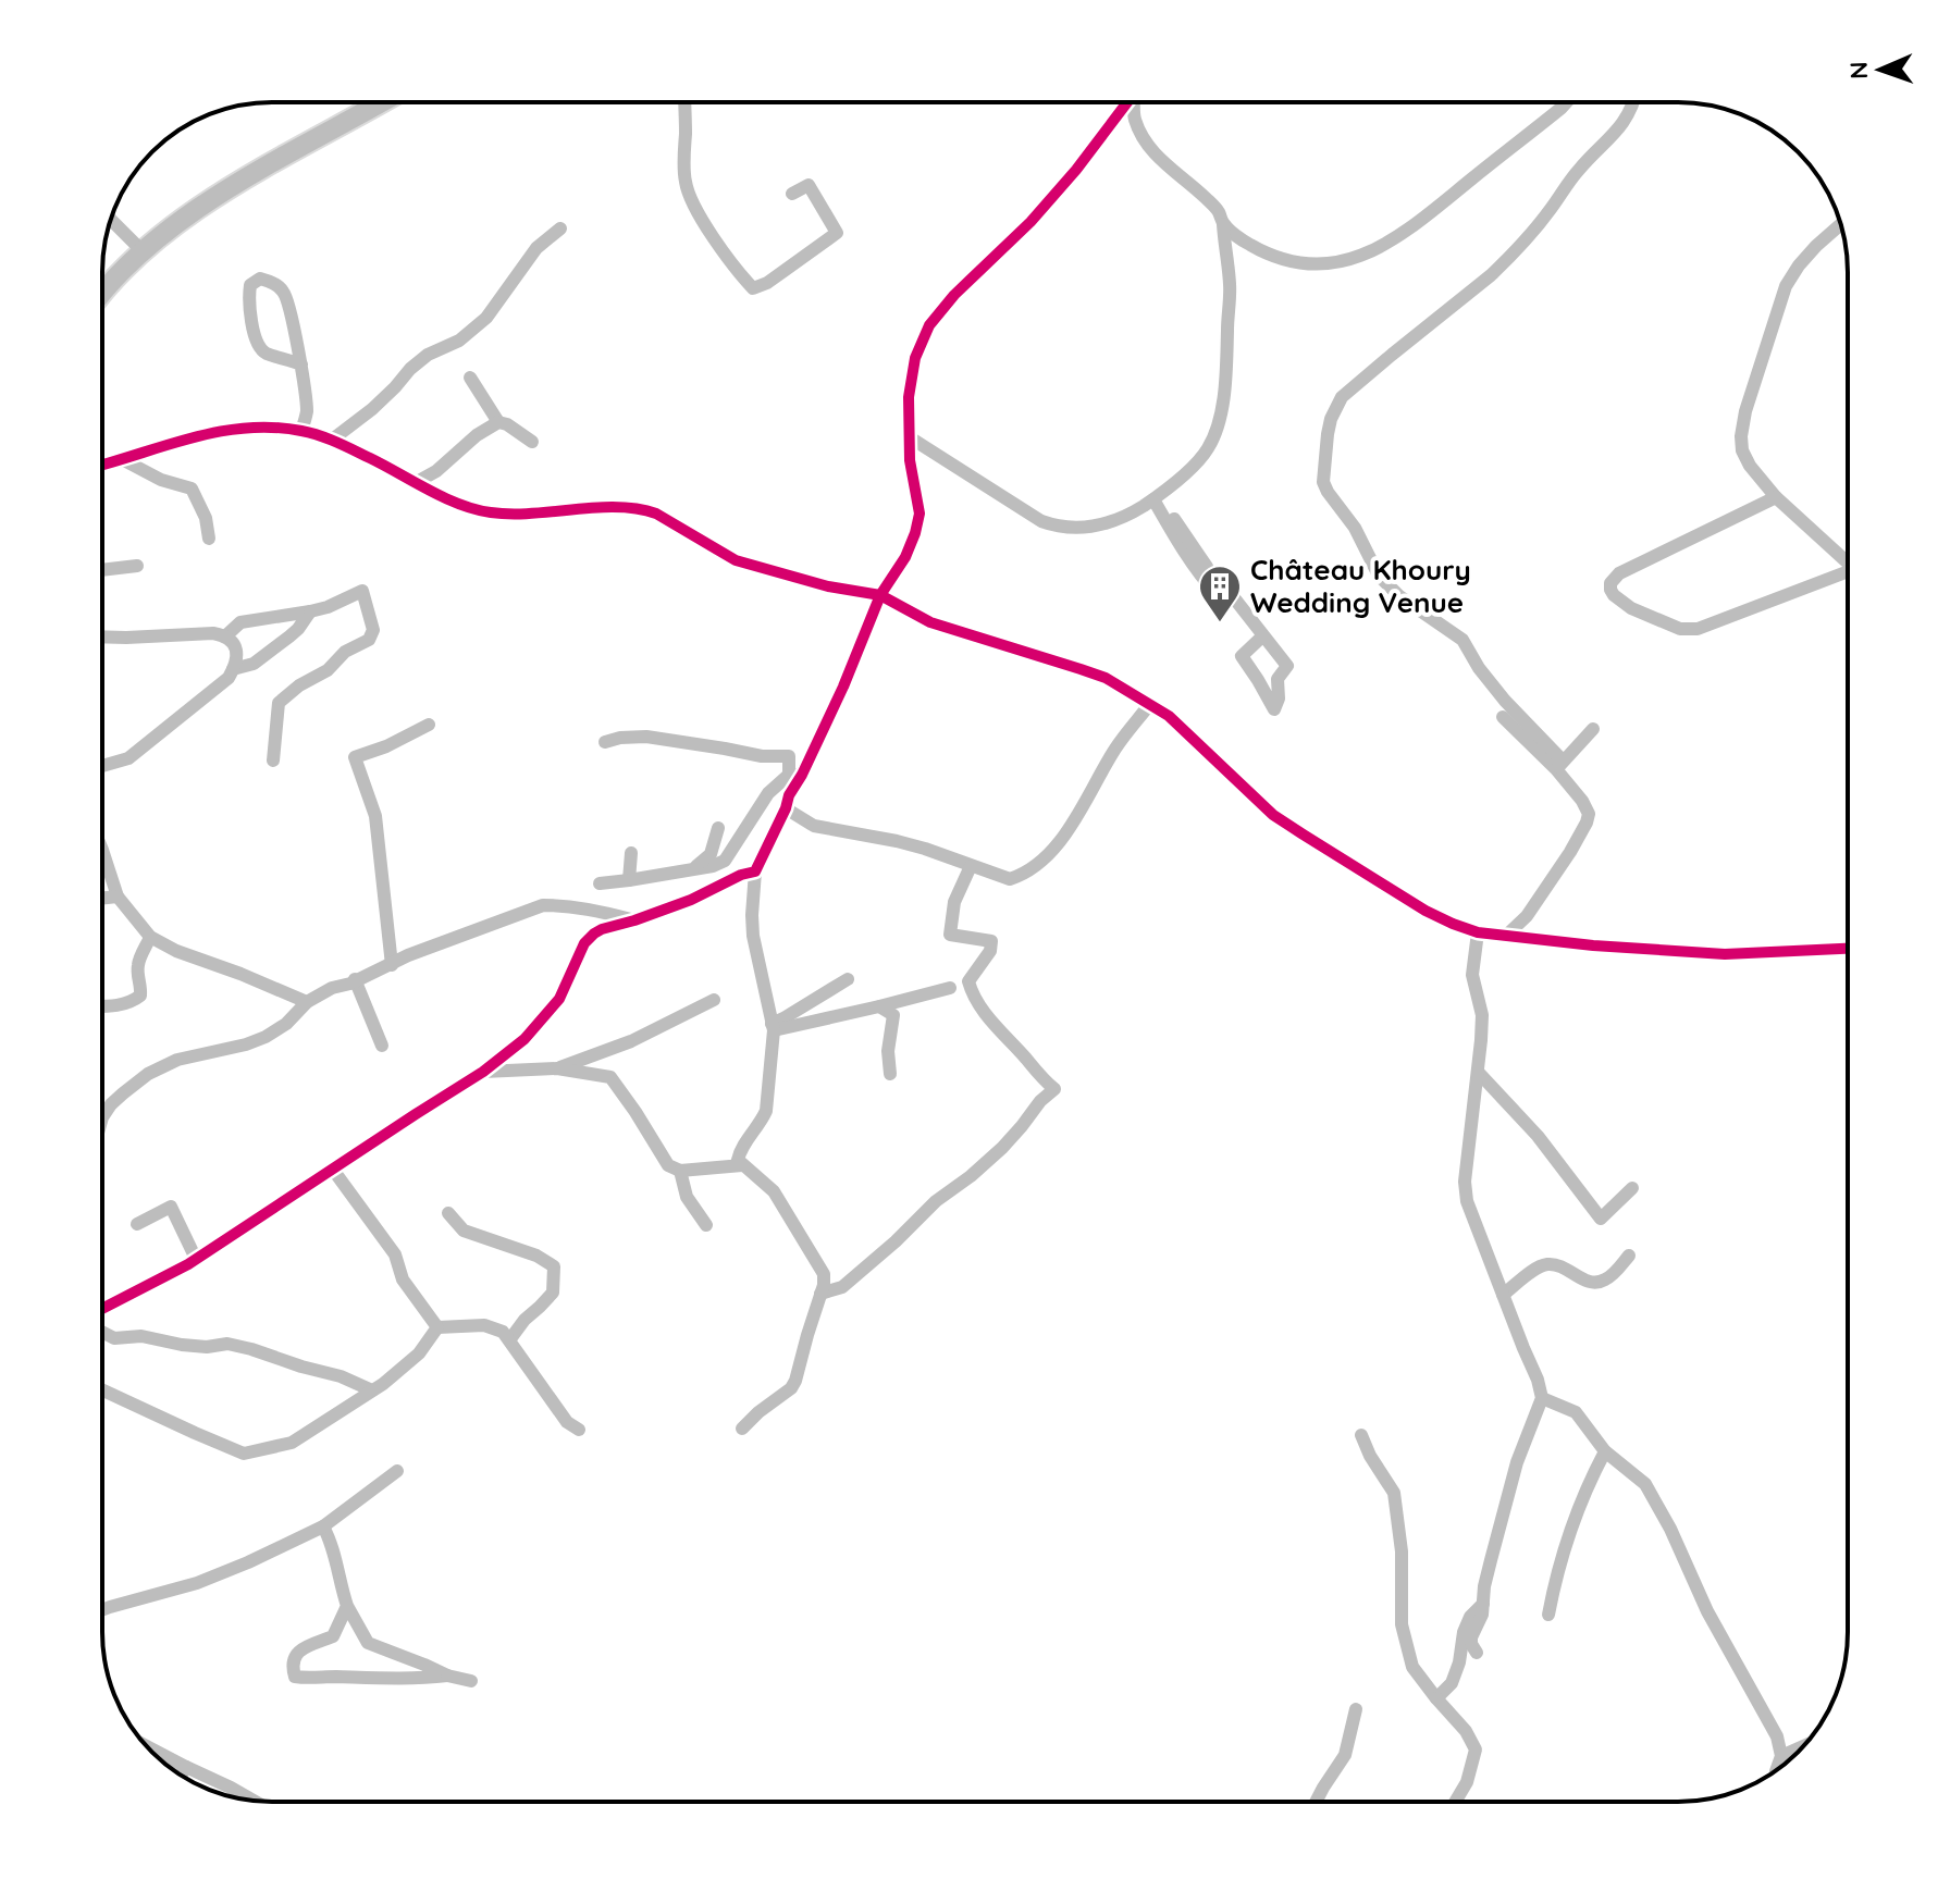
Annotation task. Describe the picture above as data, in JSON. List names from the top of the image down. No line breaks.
{"places":{"building":["Château Khoury Wedding Venue"]},"north":"left"}
